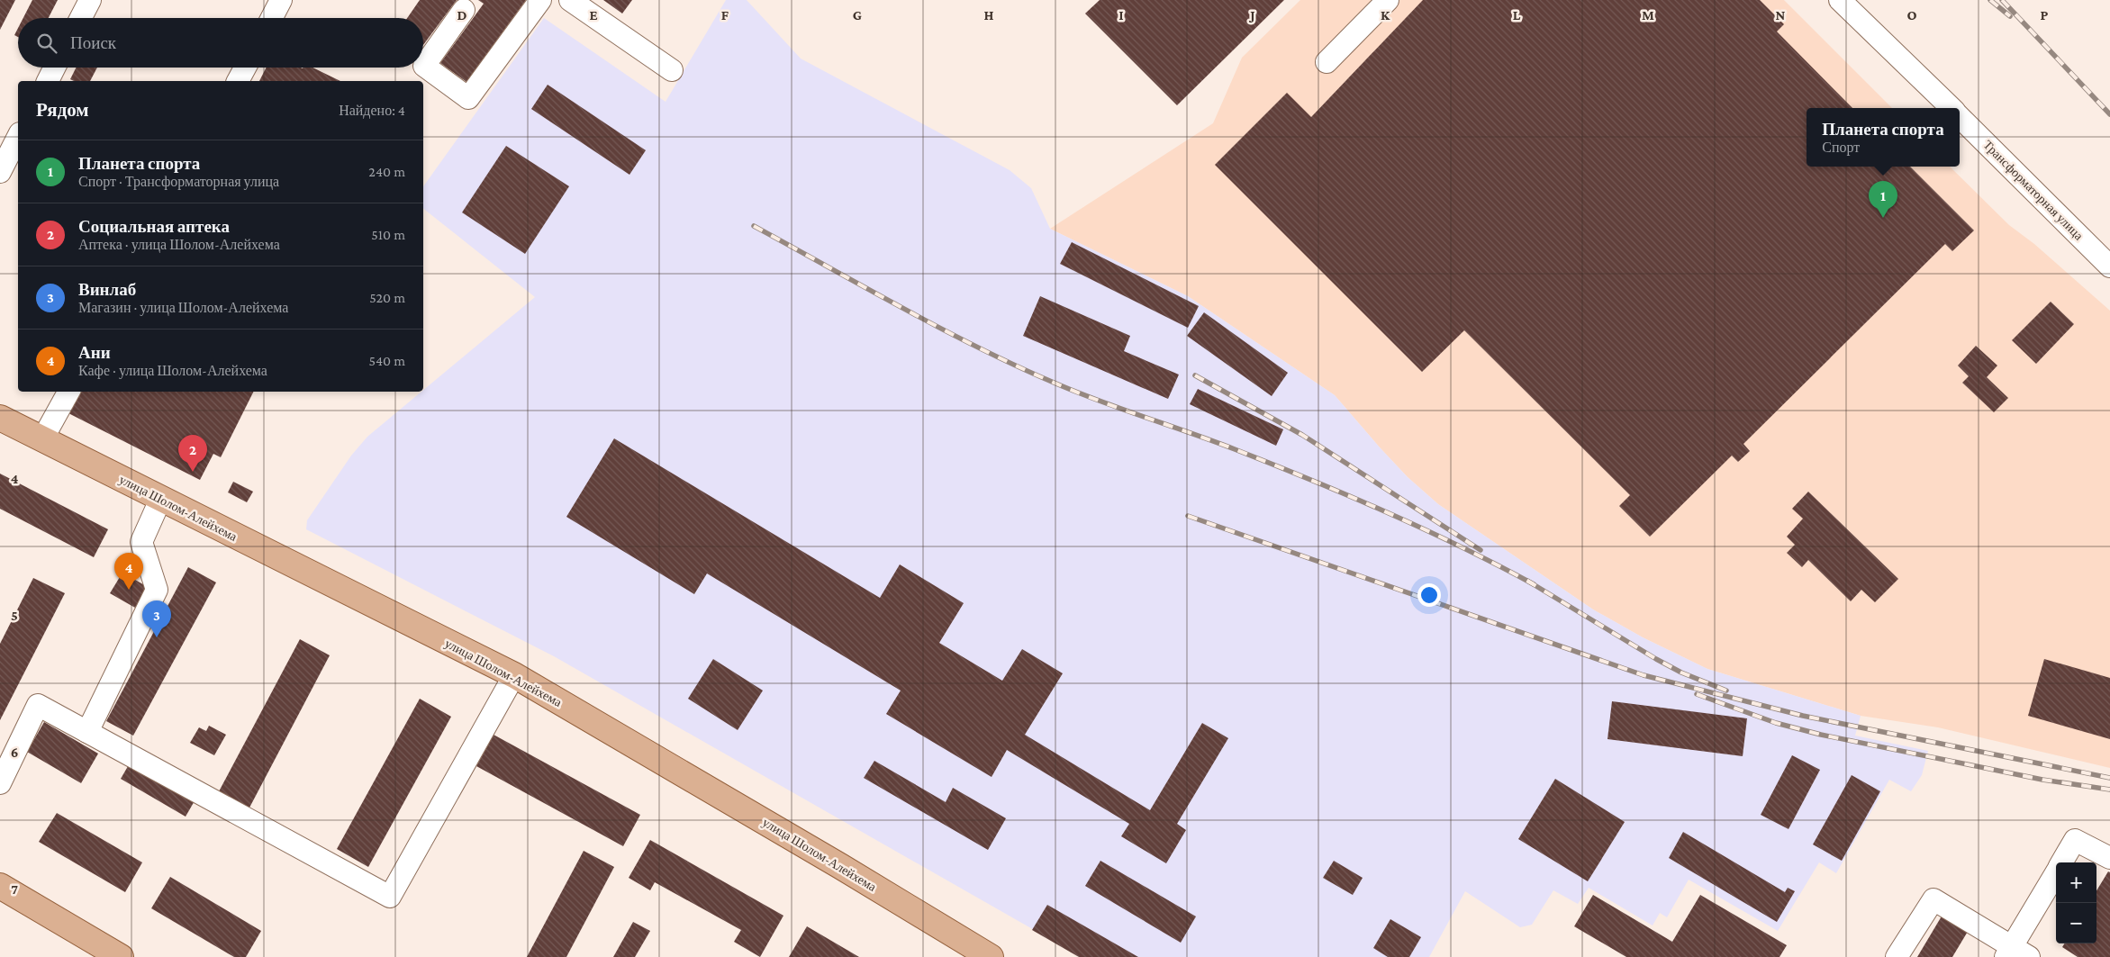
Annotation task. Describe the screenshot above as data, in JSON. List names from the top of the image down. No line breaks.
{"streets":{"main road":["улица Шолом-Алейхема"],"street":["Трансформаторная улица"]},"page":{"search":"Поиск","heading":["Рядом","Найдено: 4"],"popup":["Планета спорта","Спорт"],"list":[{"mark":"1","name":"Планета спорта","note":"Спорт · Трансформаторная улица","value":"240 m"},{"mark":"2","name":"Социальная аптека","note":"Аптека · улица Шолом-Алейхема","value":"510 m"},{"mark":"3","name":"Винлаб","note":"Магазин · улица Шолом-Алейхема","value":"520 m"},{"mark":"4","name":"Ани","note":"Кафе · улица Шолом-Алейхема","value":"540 m"}],"pins":["1","2","4","3"],"map_buttons":["+","−"]},"grid":{"columns":["D","E","F","G","H","I","J","K","L","M","N","O","P"],"rows":["4","5","6","7"]}}
